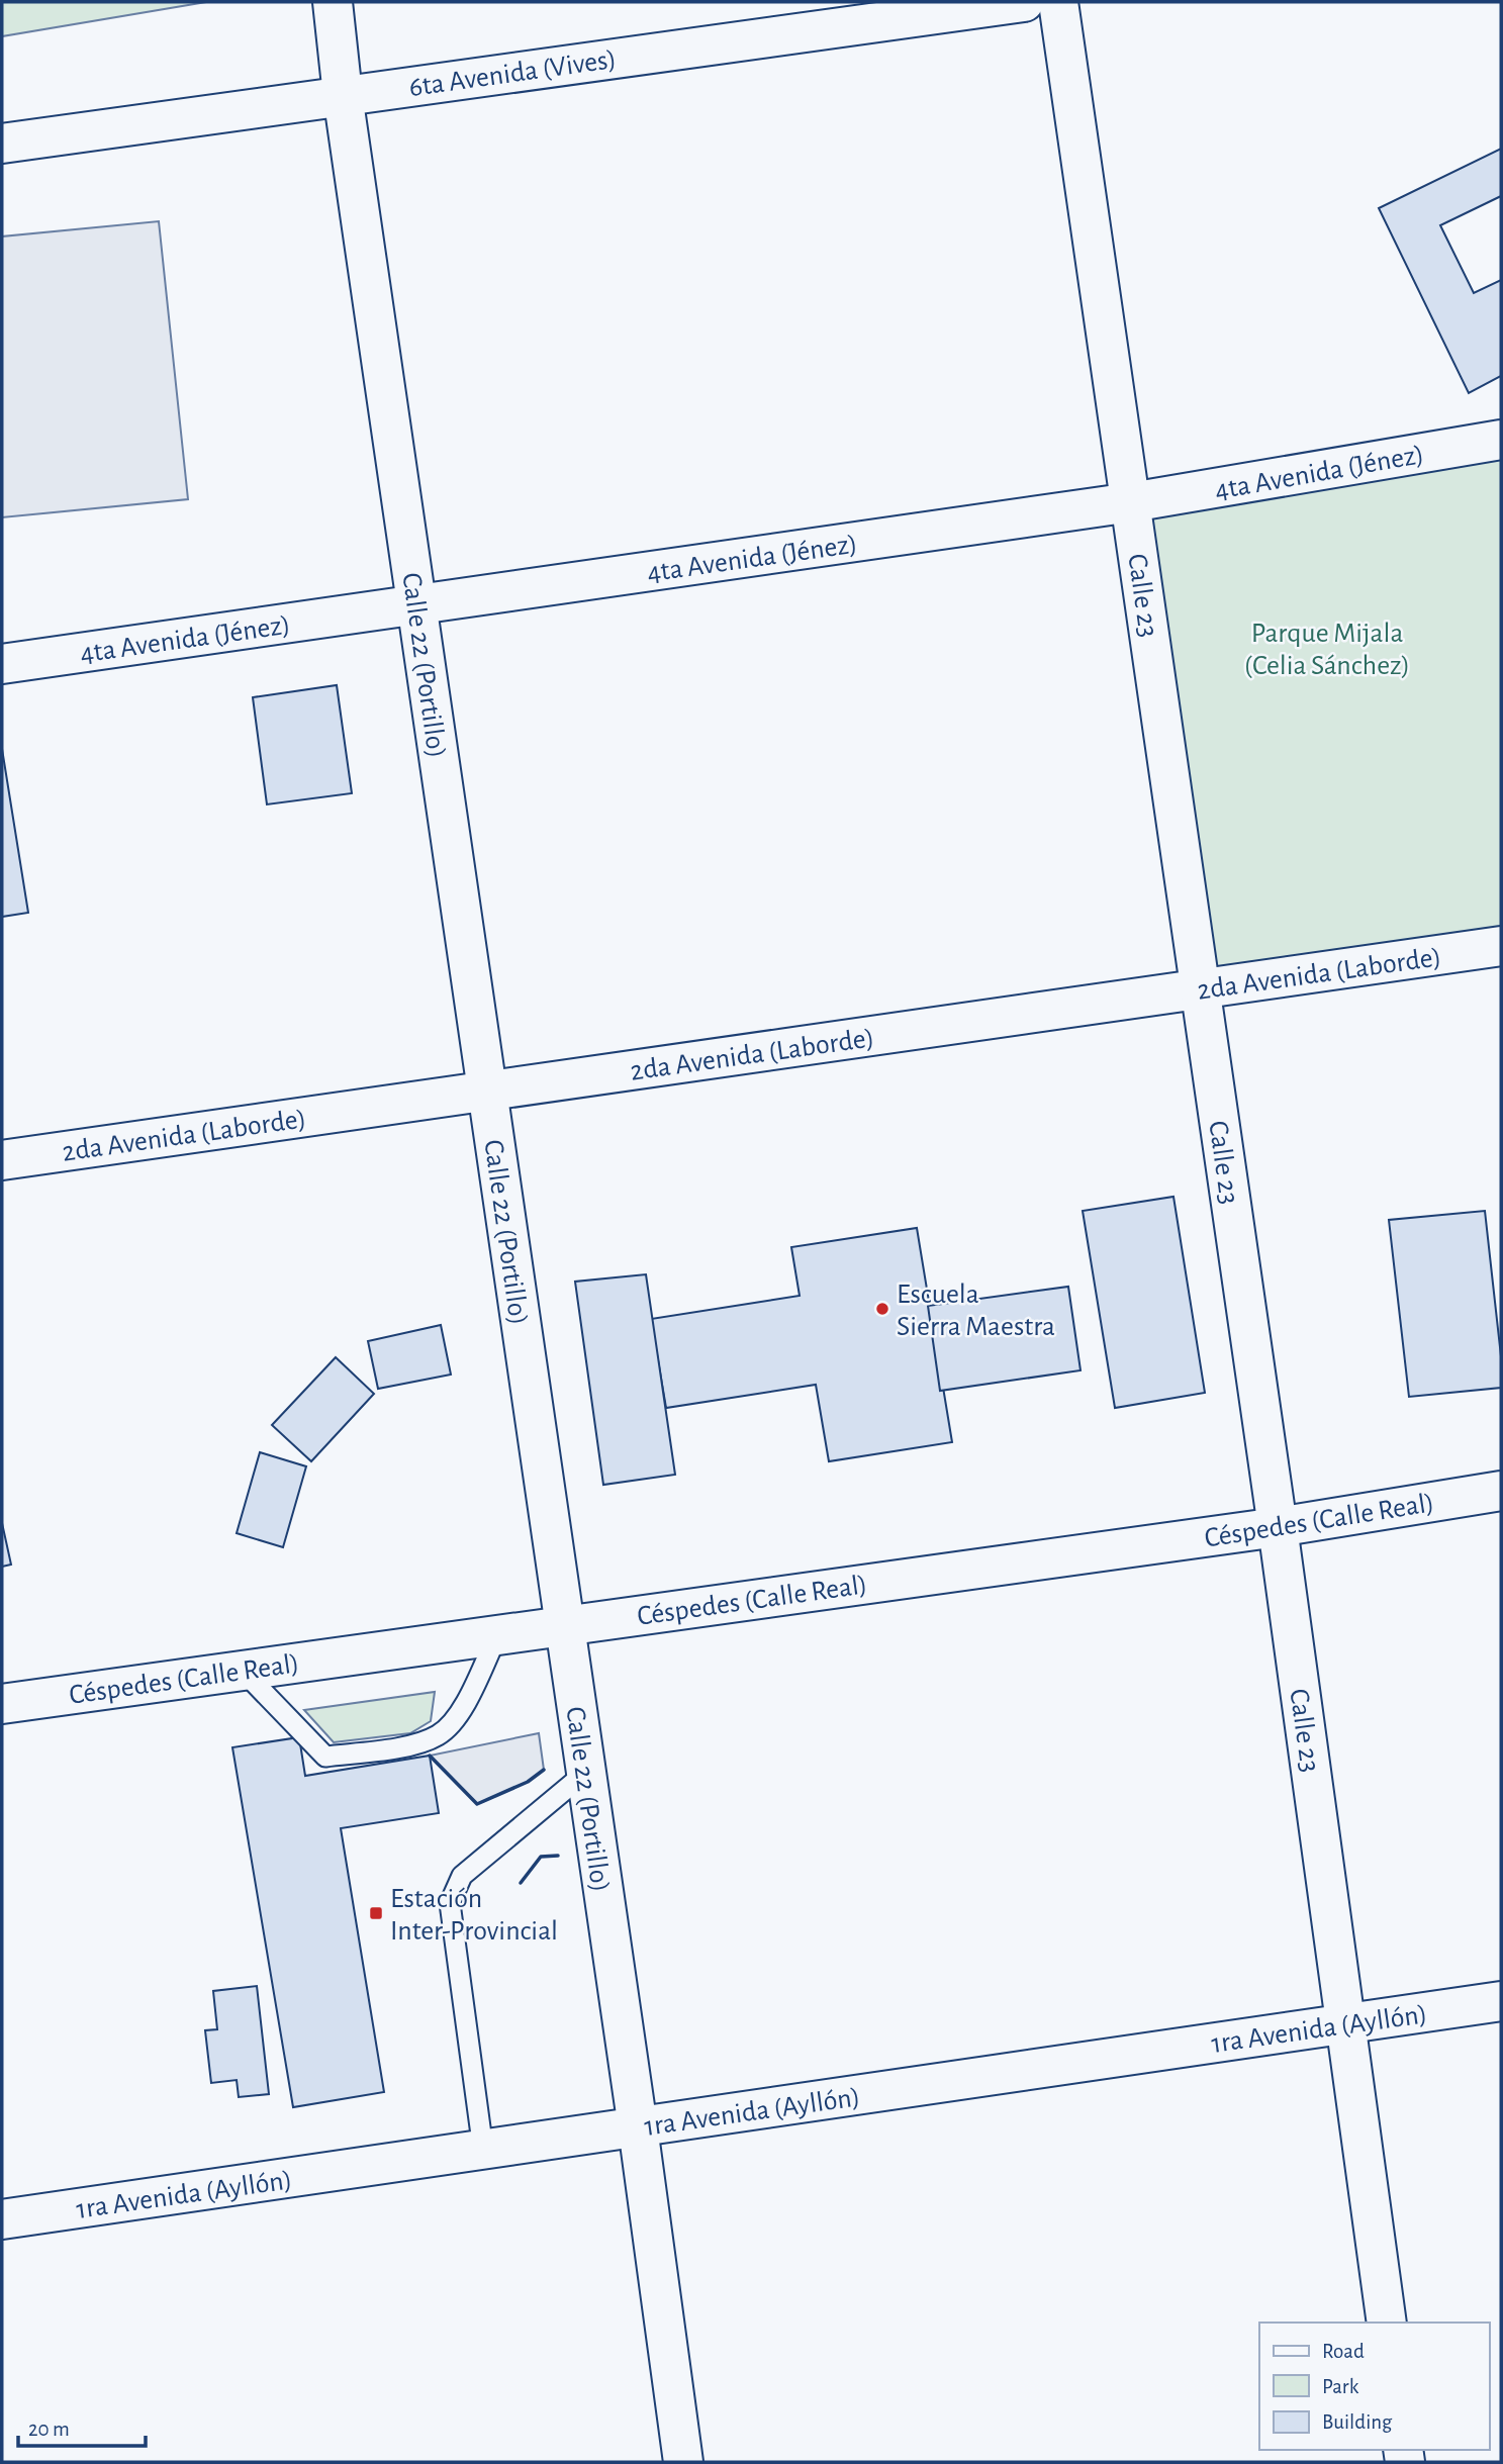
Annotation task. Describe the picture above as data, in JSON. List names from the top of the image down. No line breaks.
{"streets":{"main road":["6ta Avenida (Vives)","4ta Avenida (Jénez)","Calle 23","Calle 22 (Portillo)","2da Avenida (Laborde)","Céspedes (Calle Real)","1ra Avenida (Ayllón)"]},"crossings":[["6ta Avenida (Vives)","Calle 22 (Portillo)"],["4ta Avenida (Jénez)","Calle 23"],["4ta Avenida (Jénez)","Calle 22 (Portillo)"],["Calle 23","2da Avenida (Laborde)"],["Calle 23","Céspedes (Calle Real)"],["Calle 23","1ra Avenida (Ayllón)"],["Calle 22 (Portillo)","2da Avenida (Laborde)"],["Calle 22 (Portillo)","Céspedes (Calle Real)"],["Calle 22 (Portillo)","1ra Avenida (Ayllón)"]],"parks":["Parque Mijala (Celia Sánchez)"],"places":{"other":["Escuela Sierra Maestra"],"transit":["Estación Inter-Provincial"]},"legend":["Road","Park","Building"],"scale_bar":"20 m"}
